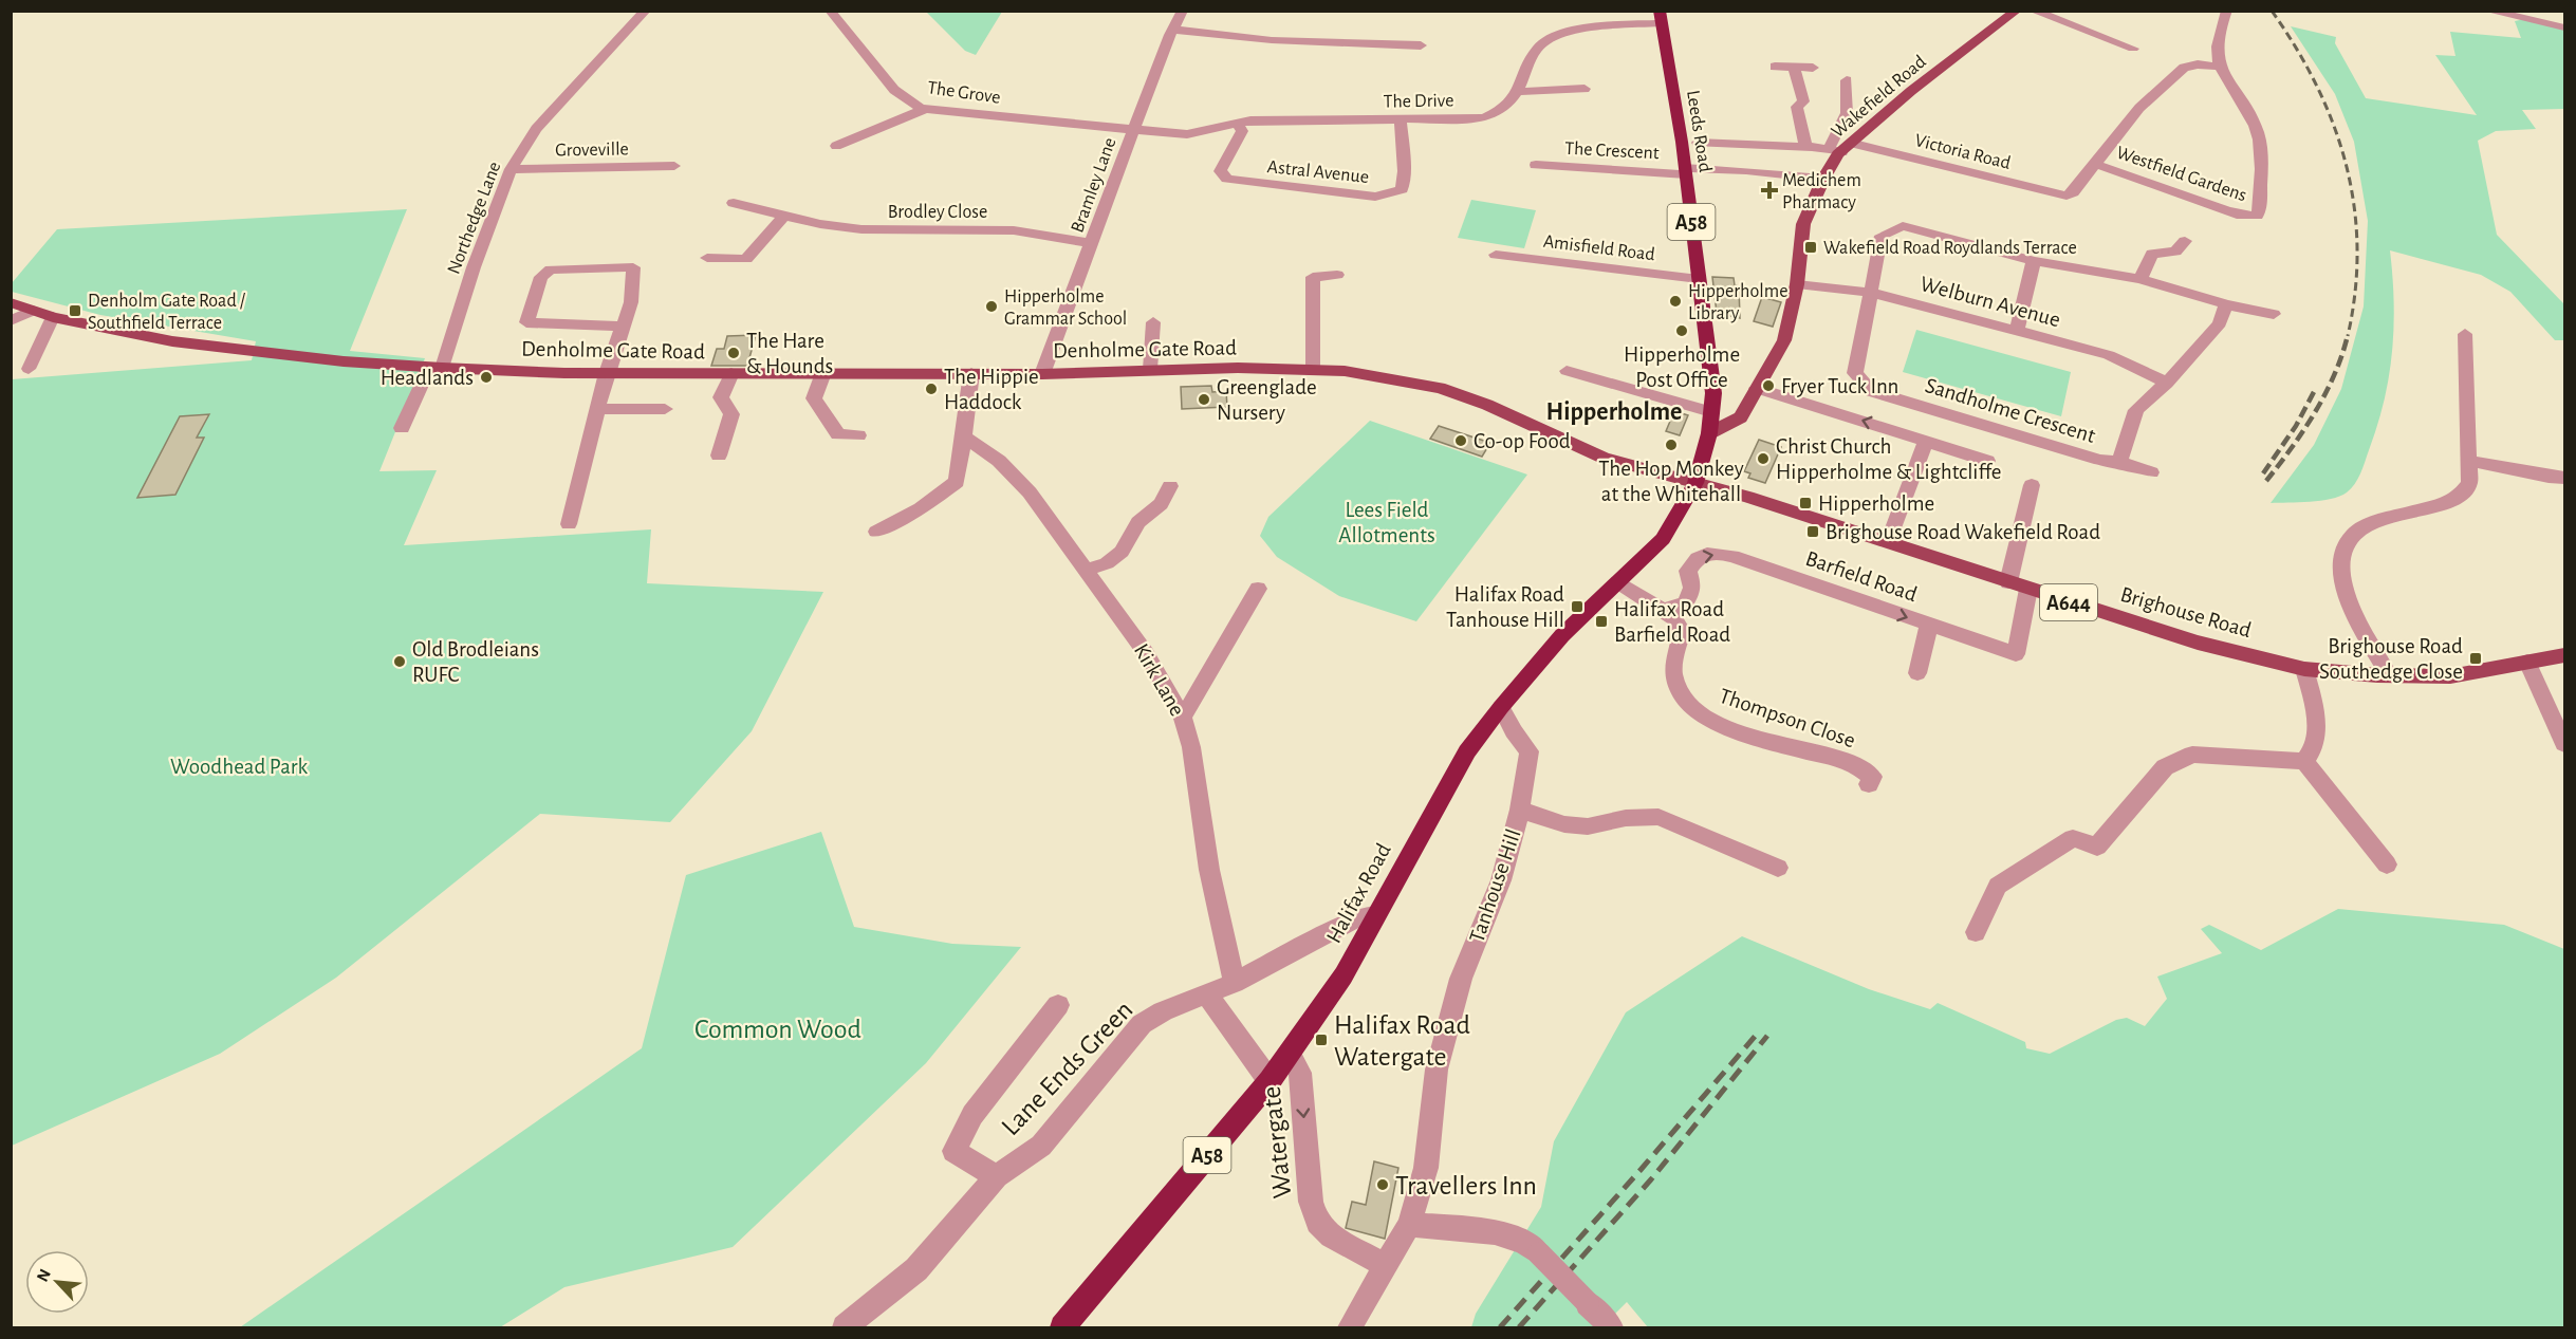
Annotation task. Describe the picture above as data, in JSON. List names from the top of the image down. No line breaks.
{"streets":{"highway":["Leeds Road","A58","Halifax Road"],"main road":["Wakefield Road","Denholme Gate Road","A644","Brighouse Road"],"street":["The Grove","The Drive","Groveville","The Crescent","Victoria Road","Astral Avenue","Westfield Gardens","Bramley Lane","Brodley Close","Northedge Lane","Amisfield Road","Welburn Avenue","Sandholme Crescent","Barfield Road","Kirk Lane","Thompson Close","Tanhouse Hill","Lane Ends Green","Watergate"]},"crossings":[["The Grove","The Drive"],["The Grove","Bramley Lane"],["Wakefield Road","Leeds Road"],["Wakefield Road","The Crescent"],["Wakefield Road","Victoria Road"],["Wakefield Road","Welburn Avenue"],["The Drive","Leeds Road"],["The Drive","Astral Avenue"],["The Drive","Bramley Lane"],["Leeds Road","The Crescent"],["Leeds Road","Amisfield Road"],["Leeds Road","Denholme Gate Road"],["Leeds Road","Brighouse Road"],["Leeds Road","Halifax Road"],["Groveville","Northedge Lane"],["Victoria Road","Westfield Gardens"],["Bramley Lane","Brodley Close"],["Bramley Lane","Denholme Gate Road"],["Northedge Lane","Denholme Gate Road"],["Welburn Avenue","Sandholme Crescent"],["Denholme Gate Road","Brighouse Road"],["Denholme Gate Road","Halifax Road"],["Barfield Road","Brighouse Road"],["Barfield Road","Thompson Close"],["Brighouse Road","Halifax Road"],["Kirk Lane","Lane Ends Green"],["Thompson Close","Halifax Road"],["Tanhouse Hill","Halifax Road"],["Tanhouse Hill","Watergate"],["Halifax Road","Lane Ends Green"],["Halifax Road","Watergate"]],"one_way":["Watergate"],"districts":["Hipperholme"],"parks":["Lees Field Allotments","Woodhead Park","Common Wood"],"places":{"health":["Medichem Pharmacy"],"transit":["Wakefield Road Roydlands Terrace","Denholm Gate Road / Southfield Terrace","Hipperholme","Brighouse Road Wakefield Road","Halifax Road Tanhouse Hill","Halifax Road Barfield Road","Brighouse Road Southedge Close","Halifax Road Watergate"],"other":["Hipperholme Library","Hipperholme Grammar School","Hipperholme Post Office","The Hare & Hounds","Headlands","Fryer Tuck Inn","The Hippie Haddock","Greenglade Nursery","Co-op Food","The Hop Monkey at the Whitehall","Christ Church Hipperholme & Lightcliffe","Old Brodleians RUFC","Travellers Inn"]},"north":"top left"}
